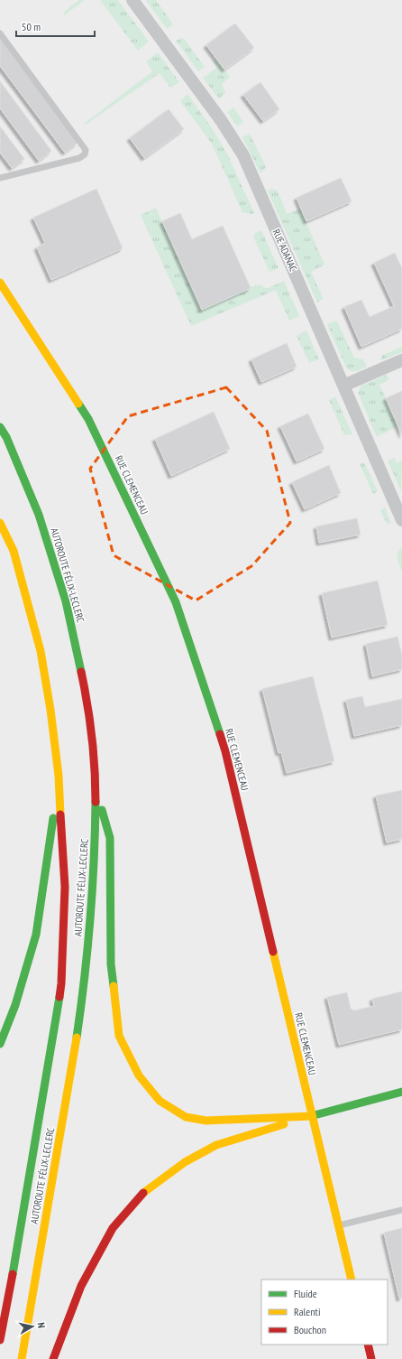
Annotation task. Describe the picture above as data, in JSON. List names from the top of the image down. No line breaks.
{"streets":{"main road":["RUE CLEMENCEAU","AUTOROUTE FÉLIX-LECLERC"],"street":["RUE ADANAC"]},"legend":["Fluide","Ralenti","Bouchon"],"scale_bar":"50 m","north":"right"}
